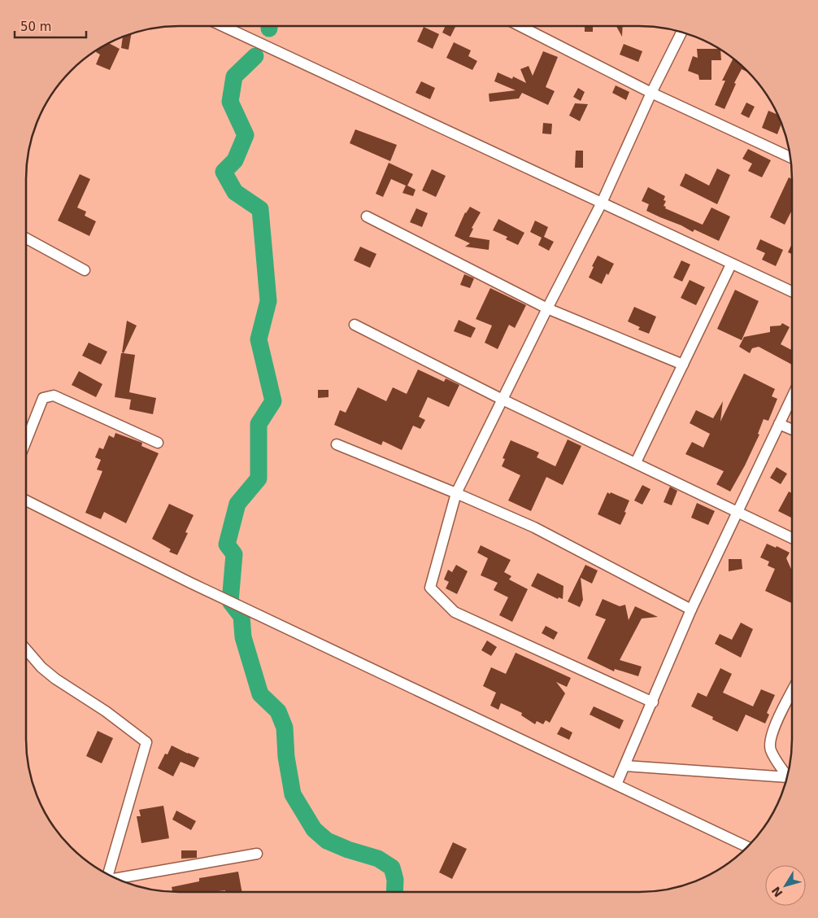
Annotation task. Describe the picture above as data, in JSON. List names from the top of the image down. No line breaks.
{"scale_bar":"50 m","north":"bottom left"}
